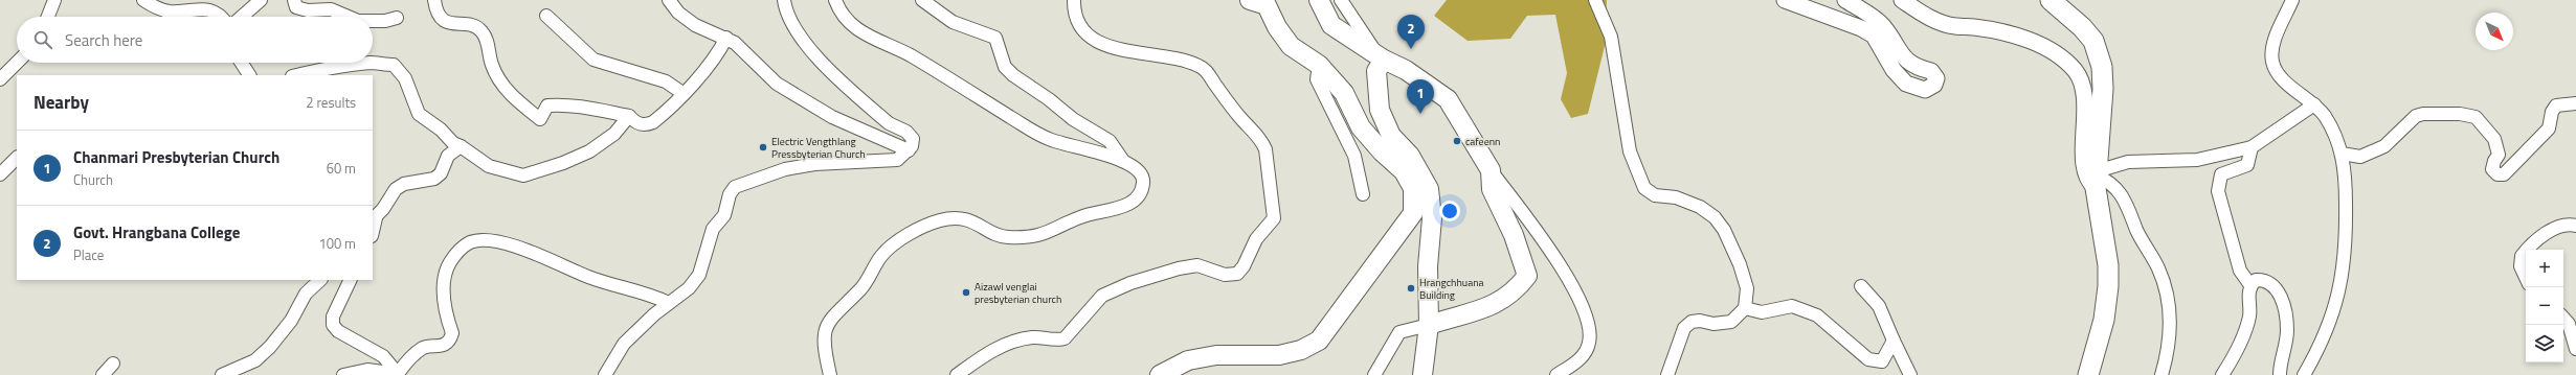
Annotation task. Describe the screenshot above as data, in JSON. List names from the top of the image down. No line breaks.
{"places":["cafeenn","Electric Vengthlang Pressbyterian Church","Hrangchhuana Building","Aizawl venglai presbyterian church"],"north":"bottom right","page":{"pins":["2","1"],"search":"Search here","heading":["Nearby","2 results"],"list":[{"mark":"1","name":"Chanmari Presbyterian Church","note":"Church","value":"60 m"},{"mark":"2","name":"Govt. Hrangbana College","note":"Place","value":"100 m"}],"map_buttons":["+","−"]}}
